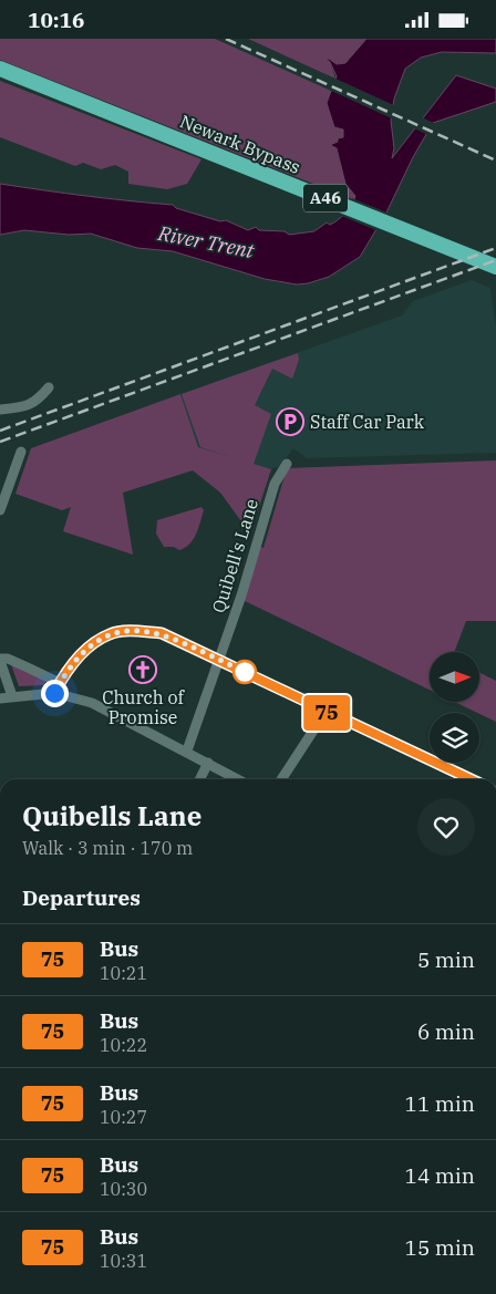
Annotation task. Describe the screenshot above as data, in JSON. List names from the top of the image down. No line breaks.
{"streets":{"highway":["Newark Bypass","A46"],"street":["Quibell's Lane"]},"water":["River Trent"],"places":{"parking":["Staff Car Park"],"church":["Church of Promise"]},"lines":["bus line 75"],"north":"right","page":{"status":"10:16","on_map":"75","heading":[["Quibells Lane","Walk · 3 min · 170 m"],"Departures"],"list":[{"mark":"75","name":"Bus","note":"10:21","value":"5 min"},{"mark":"75","name":"Bus","note":"10:22","value":"6 min"},{"mark":"75","name":"Bus","note":"10:27","value":"11 min"},{"mark":"75","name":"Bus","note":"10:30","value":"14 min"},{"mark":"75","name":"Bus","note":"10:31","value":"15 min"}]}}
